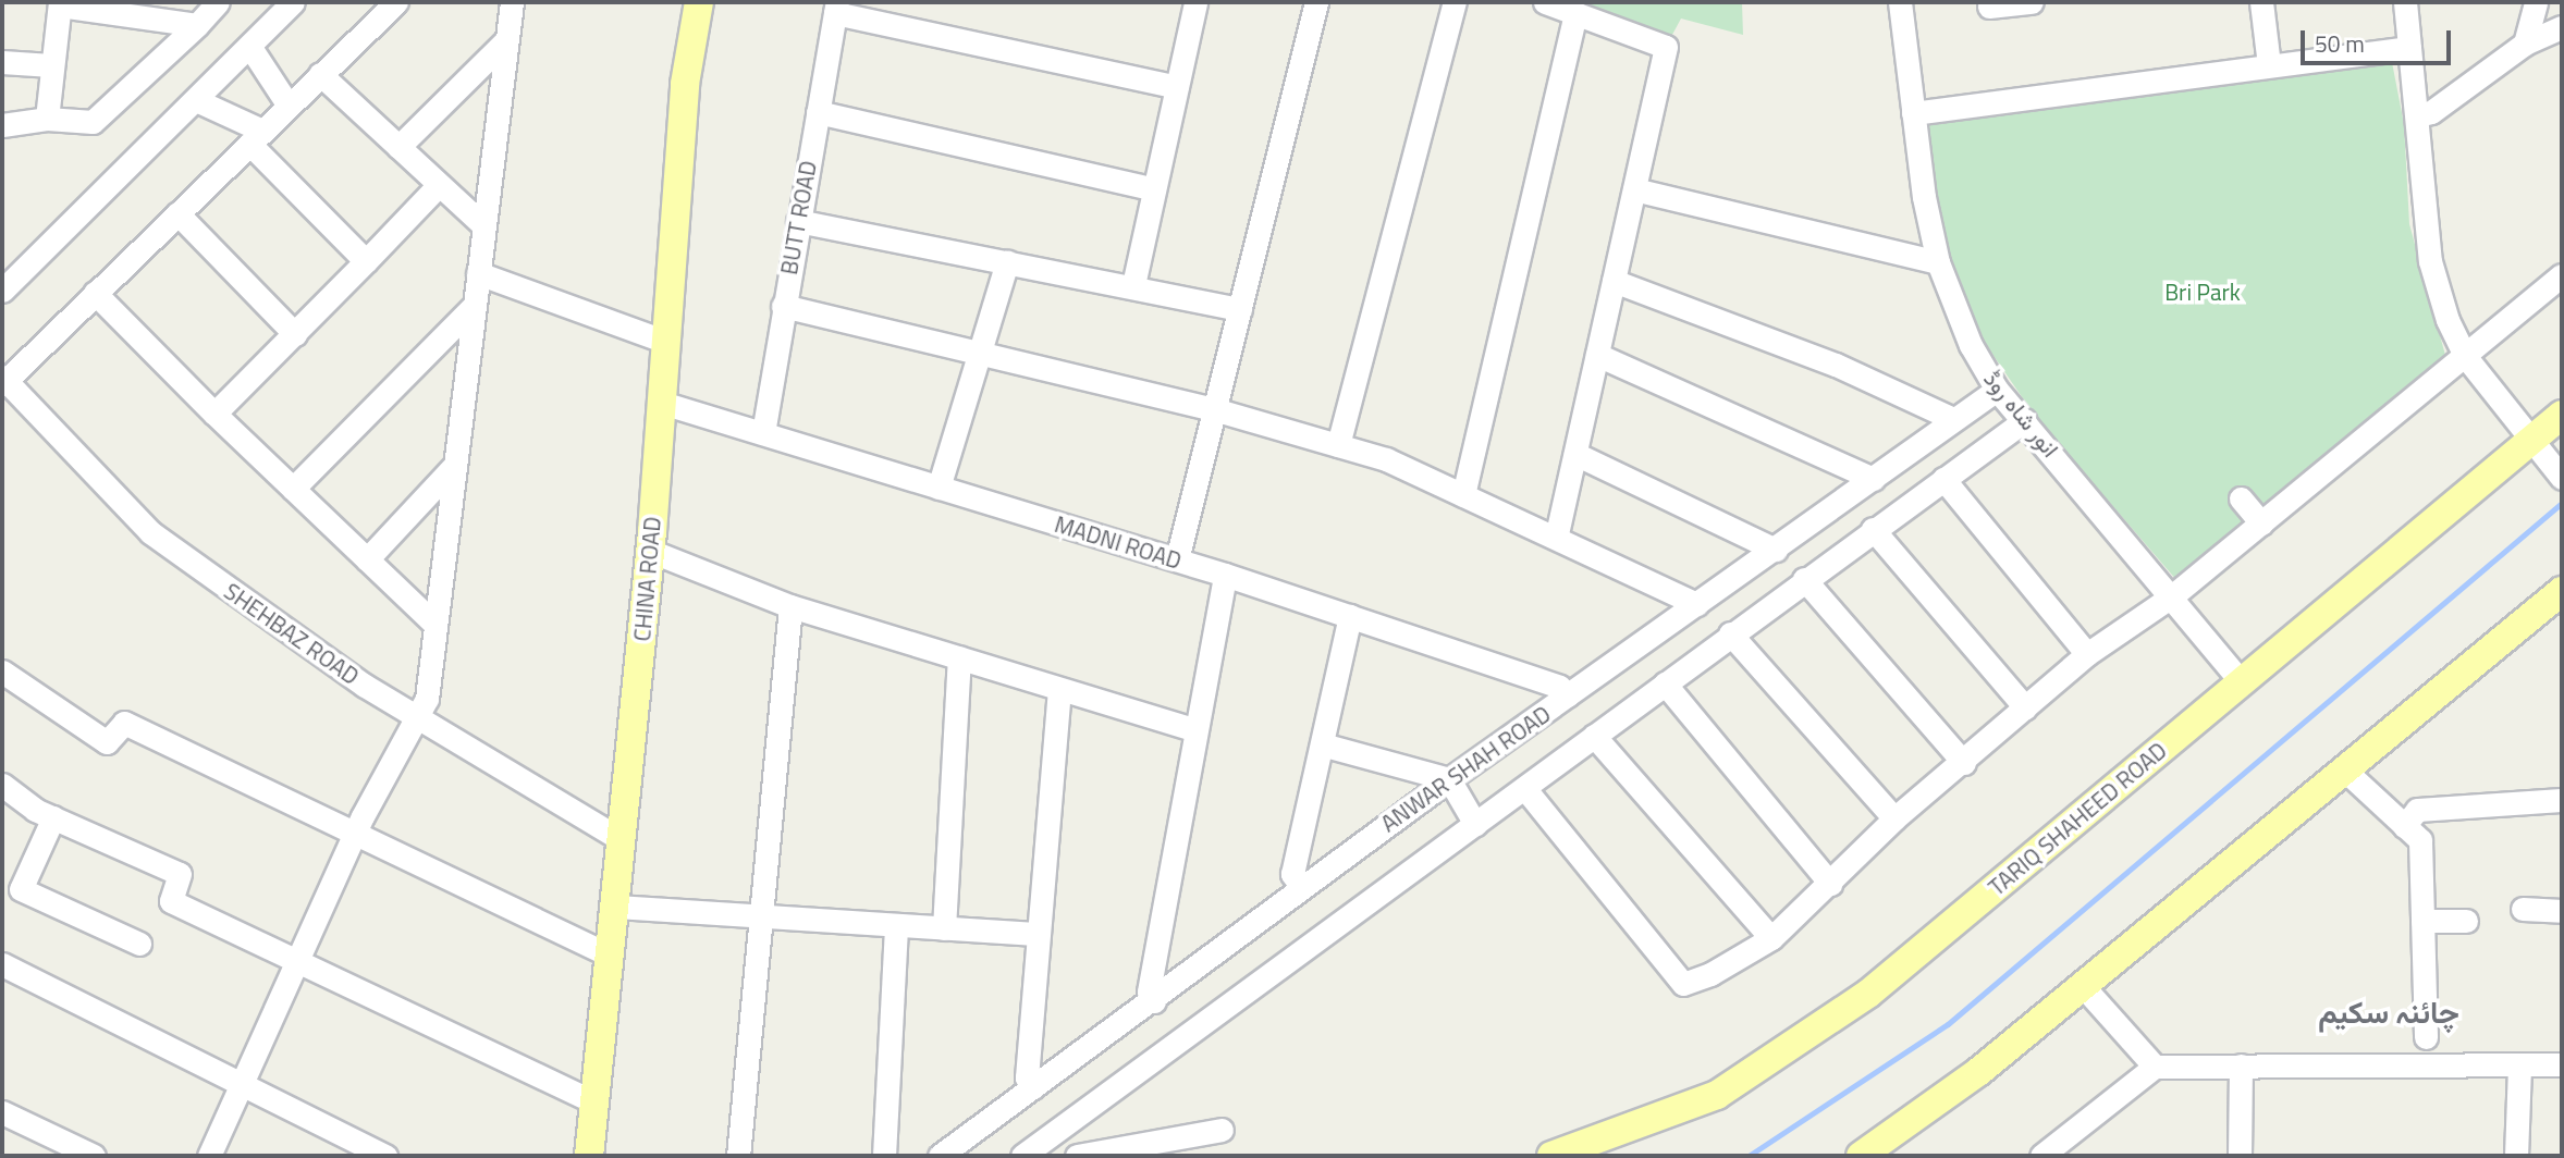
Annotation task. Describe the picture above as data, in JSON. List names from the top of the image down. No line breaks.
{"streets":{"main road":["CHINA ROAD","TARIQ SHAHEED ROAD"],"street":["BUTT ROAD","انور شاہ روڈ","MADNI ROAD","SHEHBAZ ROAD","ANWAR SHAH ROAD"]},"crossings":[["BUTT ROAD","MADNI ROAD"],["انور شاہ روڈ","ANWAR SHAH ROAD"],["انور شاہ روڈ","TARIQ SHAHEED ROAD"],["MADNI ROAD","CHINA ROAD"],["MADNI ROAD","ANWAR SHAH ROAD"],["CHINA ROAD","SHEHBAZ ROAD"]],"districts":["چائنہ سکیم"],"parks":["Bri Park"],"scale_bar":"50 m"}
